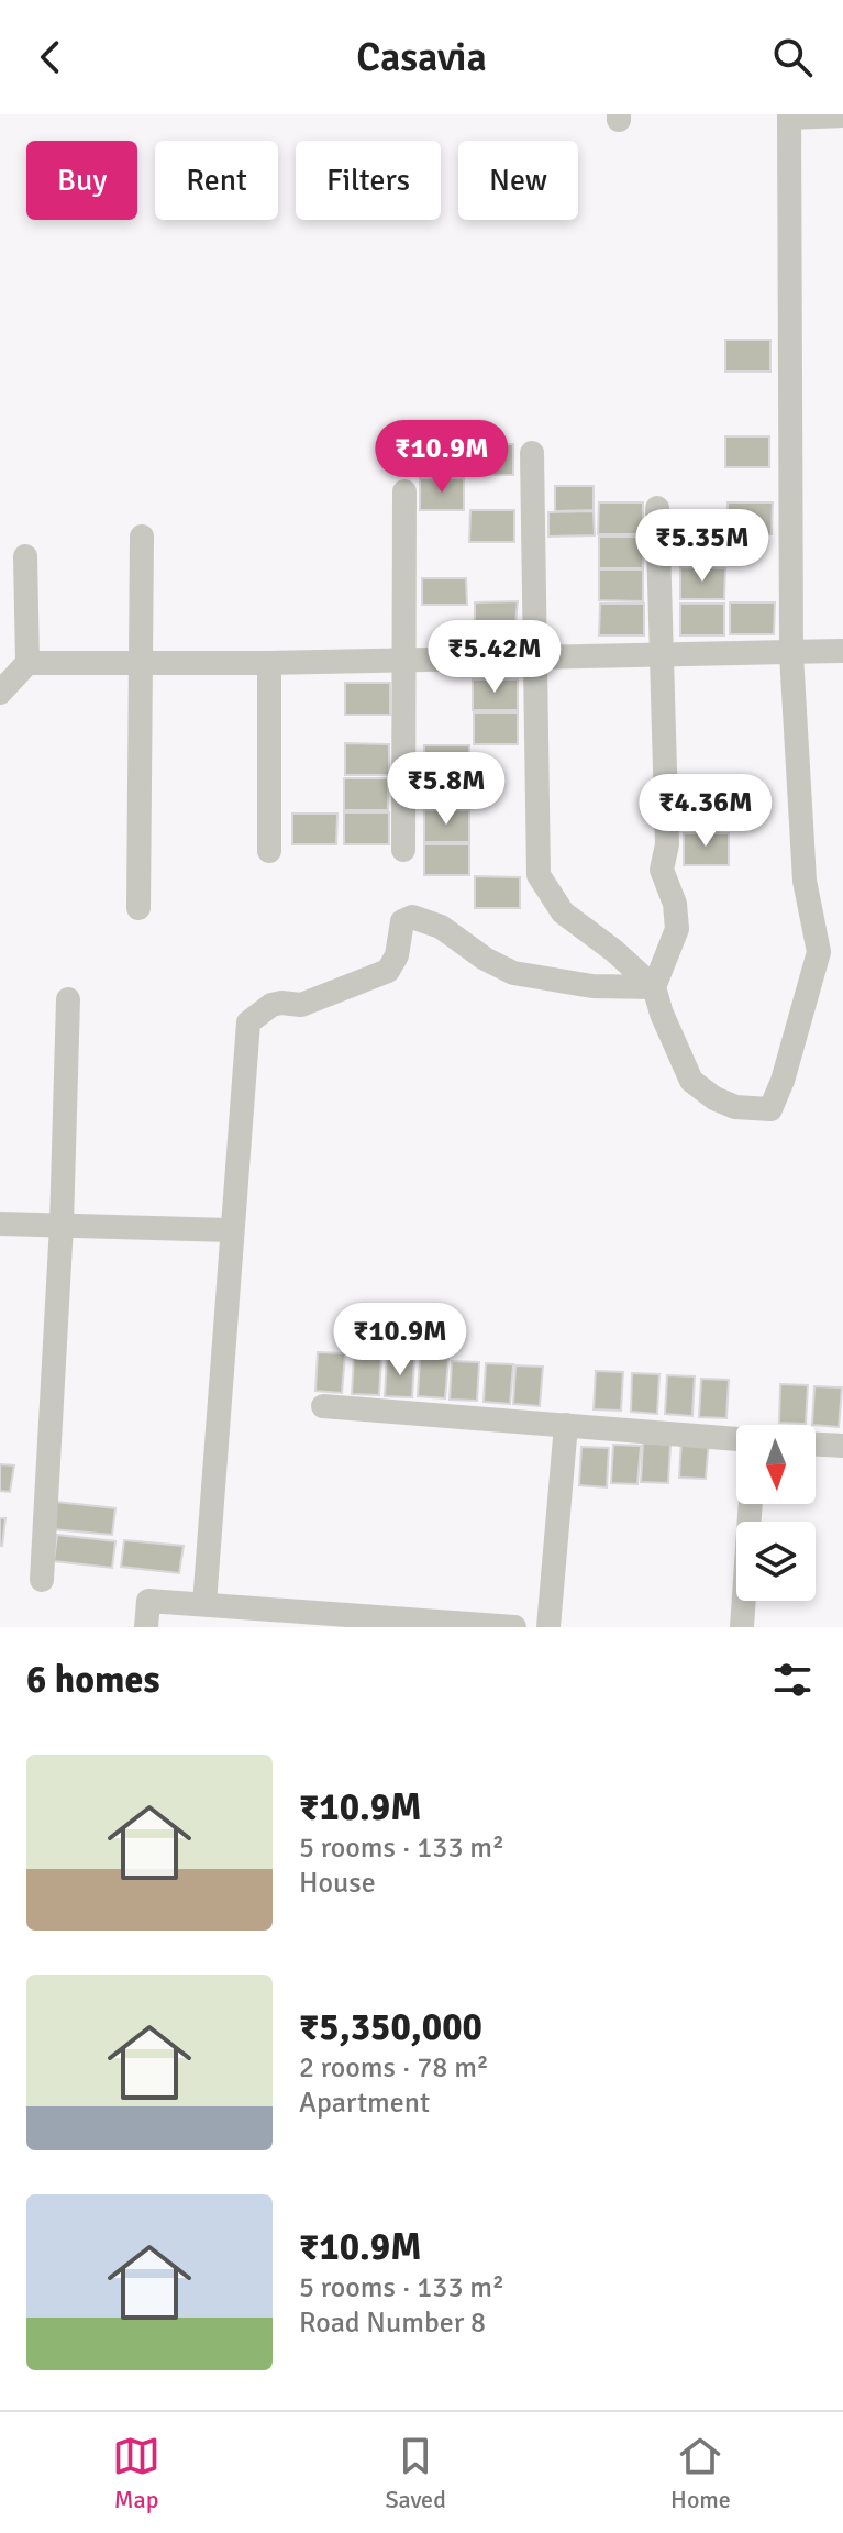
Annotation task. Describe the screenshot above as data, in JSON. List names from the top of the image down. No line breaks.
{"north":"bottom","page":{"header":"Casavia","chip":["Buy","Rent","Filters","New"],"price":["₹10.9M","₹5.35M","₹5.42M","₹5.8M","₹4.36M","₹10.9M"],"heading":"6 homes","list":[{"name":"₹10.9M","note":"5 rooms · 133 m² · House"},{"name":"₹5,350,000","note":"2 rooms · 78 m² · Apartment"},{"name":"₹10.9M","note":"5 rooms · 133 m² · Road Number 8"}],"tabs":["Map","Saved","Home"]}}
